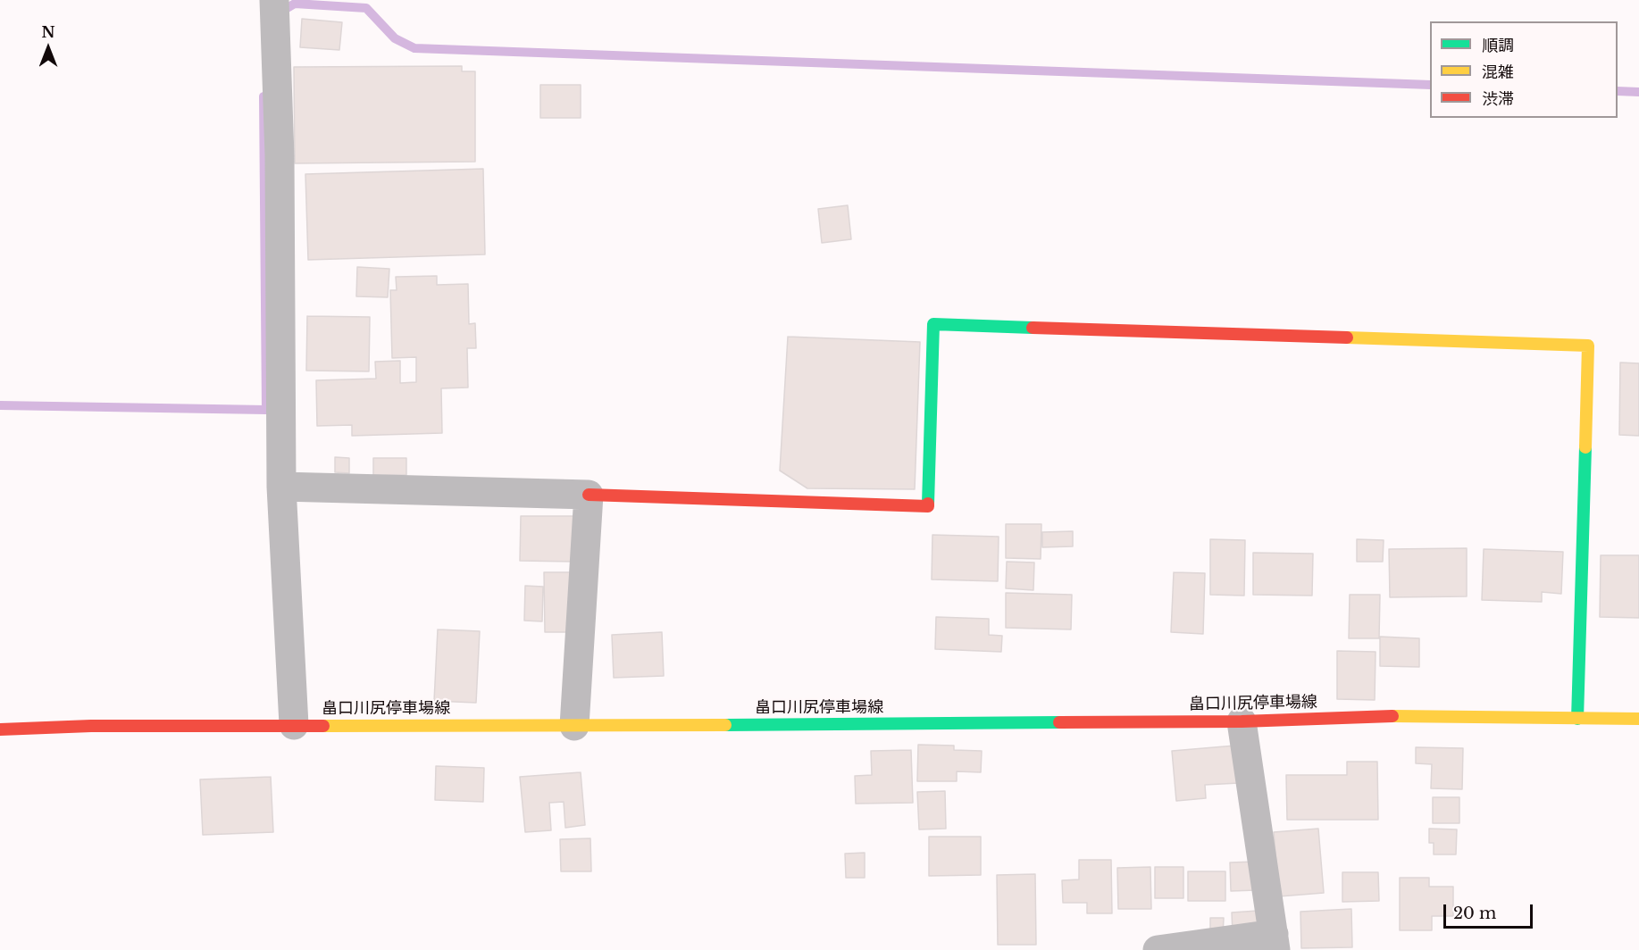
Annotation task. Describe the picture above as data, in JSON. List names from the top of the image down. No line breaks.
{"streets":{"main road":["畠口川尻停車場線"]},"legend":["順調","混雑","渋滞"],"scale_bar":"20 m","north":"top"}
